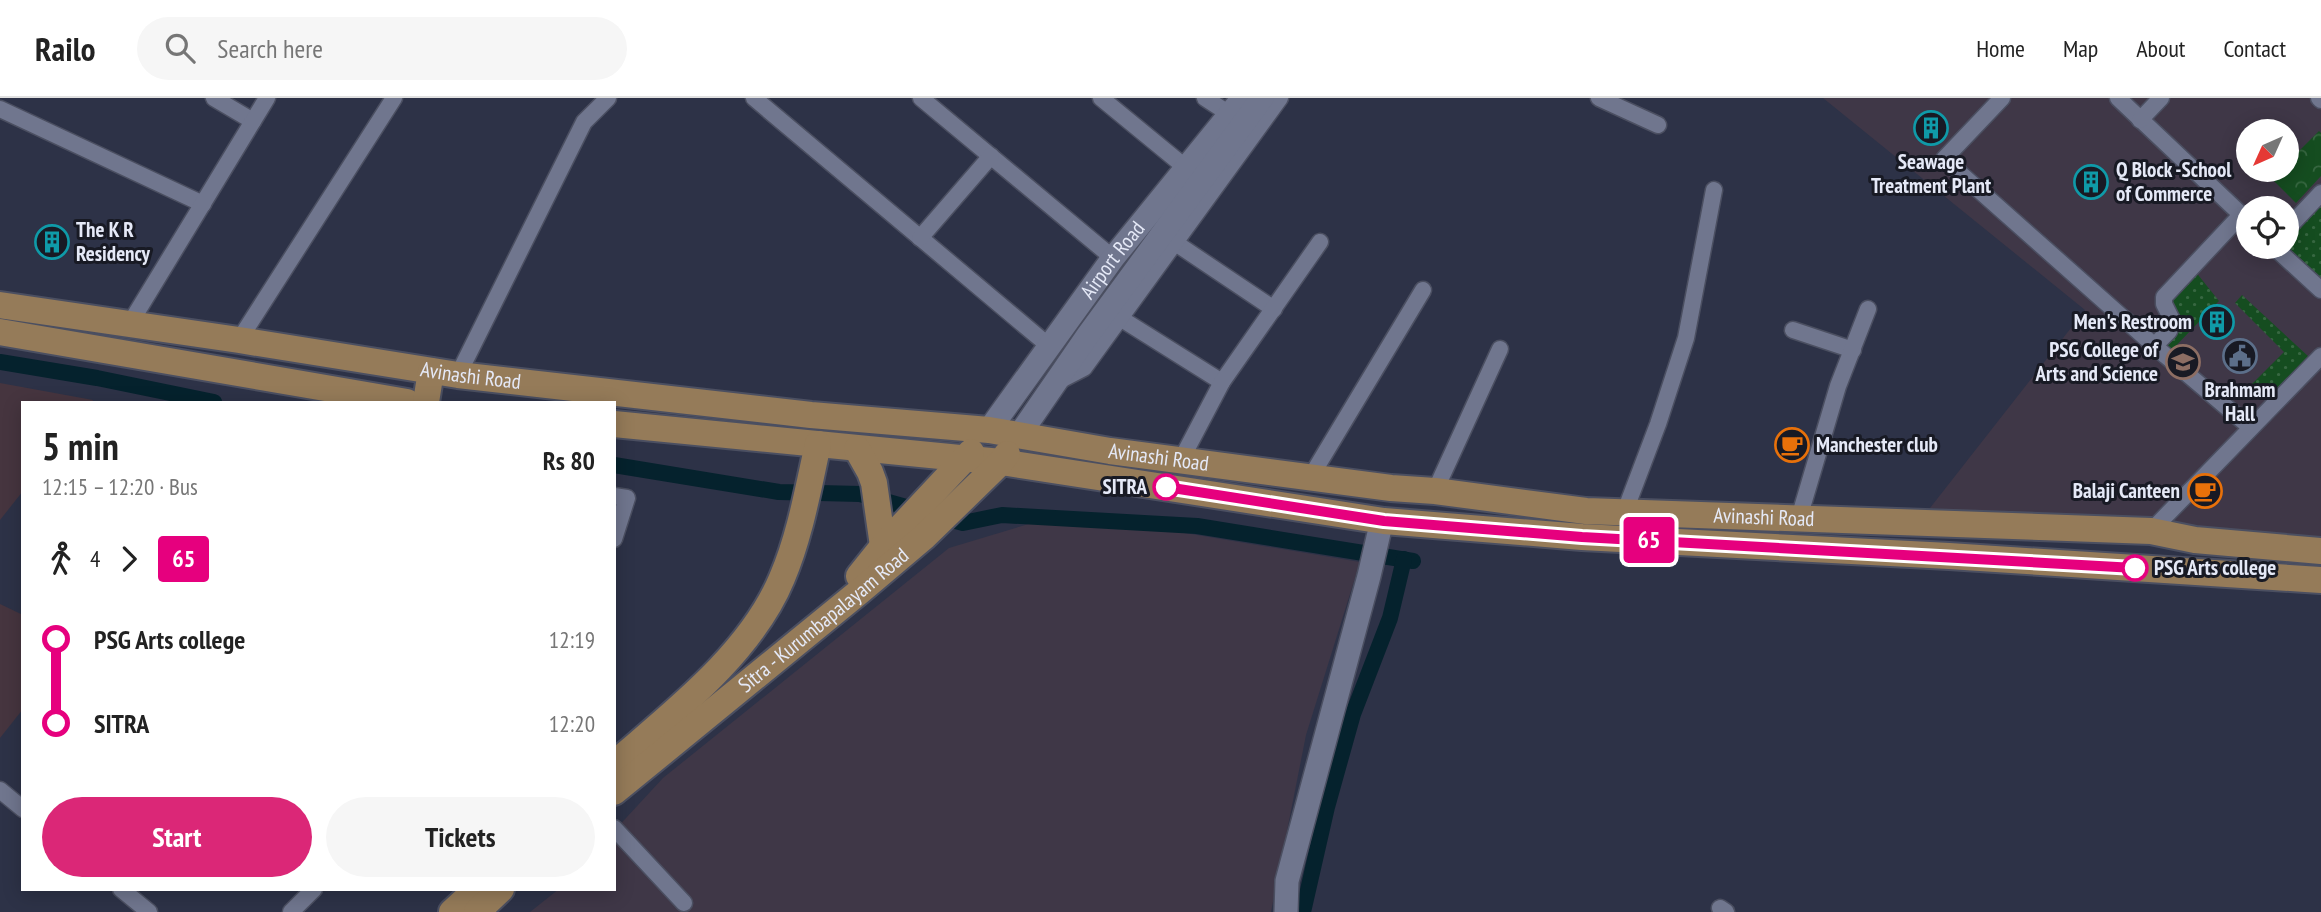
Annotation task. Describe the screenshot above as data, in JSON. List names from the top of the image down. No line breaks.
{"streets":{"main road":["Avinashi Road","Sitra - Kurumbapalayam Road"],"street":["Airport Road"]},"crossings":[["Airport Road","Avinashi Road"],["Airport Road","Sitra - Kurumbapalayam Road"],["Avinashi Road","Sitra - Kurumbapalayam Road"]],"places":{"building":["Seawage Treatment Plant","Q Block -School of Commerce","The K R Residency","Men's Restroom"],"public building":["Brahmam Hall"],"school or university":["PSG College of Arts and Science"],"cafe":["Manchester club","Balaji Canteen"],"other":["SITRA","PSG Arts college"]},"lines":["bus line 65"],"north":"bottom left","page":{"header":"Railo","search":"Search here","nav":["Home","Map","About","Contact"],"on_map":"65","heading":["5 min","12:15 – 12:20 · Bus","Rs 80"],"legs":["4","65"],"list":[{"name":"PSG Arts college","value":"12:19"},{"name":"SITRA","value":"12:20"}],"buttons":["Start","Tickets"]}}
